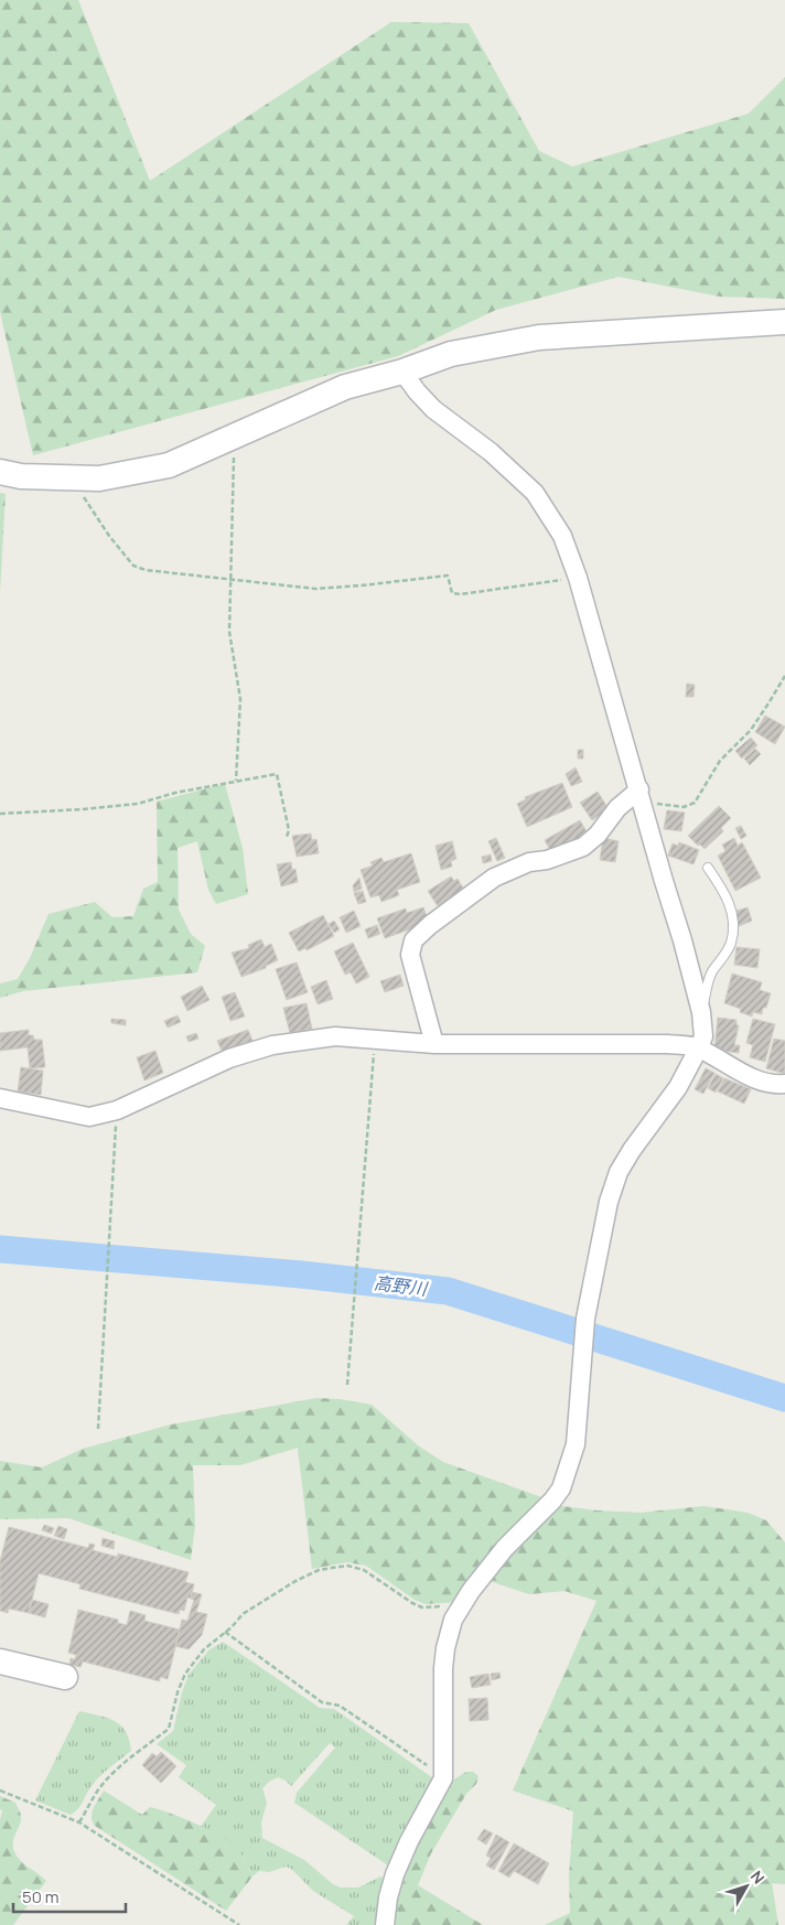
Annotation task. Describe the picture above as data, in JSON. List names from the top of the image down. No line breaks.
{"water":["高野川"],"scale_bar":"50 m","north":"top right"}
